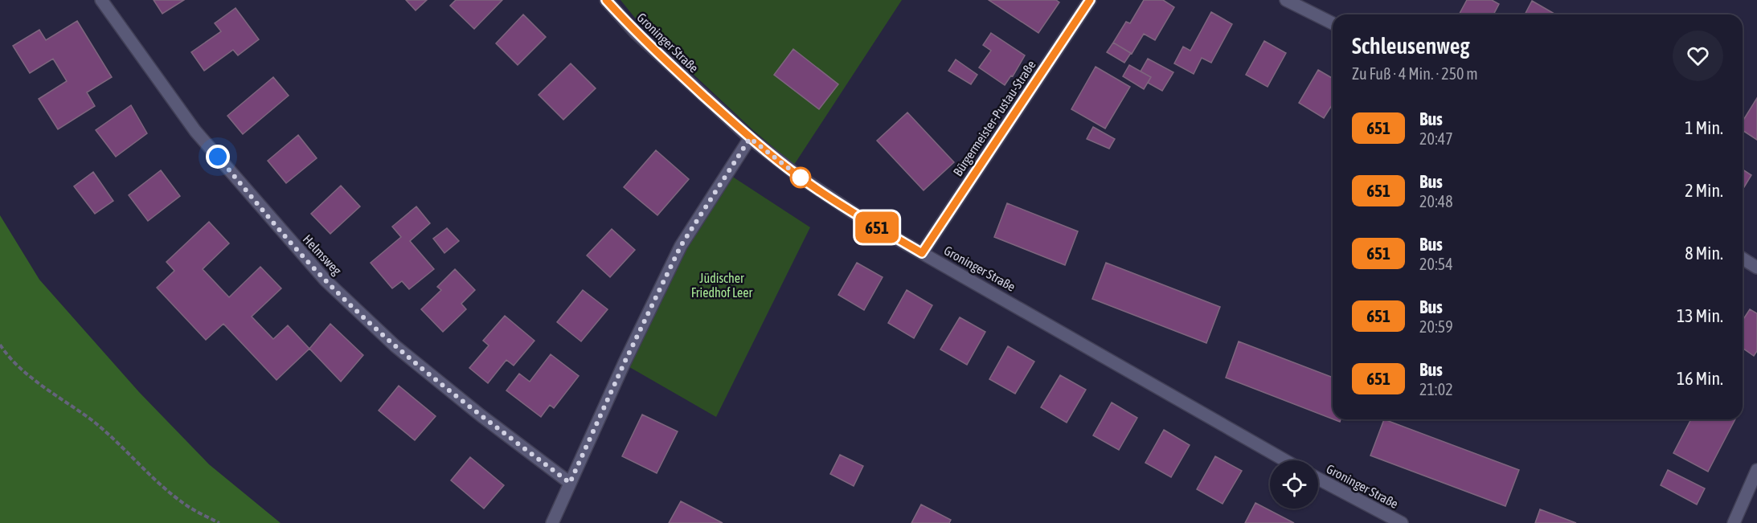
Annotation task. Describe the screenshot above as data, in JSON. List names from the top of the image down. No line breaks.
{"streets":{"street":["Groninger Straße","Bürgermeister-Pustau-Straße","Helmsweg"]},"crossings":[["Groninger Straße","Bürgermeister-Pustau-Straße"]],"parks":["Jüdischer Friedhof Leer"],"lines":["bus line 651"],"page":{"on_map":"651","heading":["Schleusenweg","Zu Fuß · 4 Min. · 250 m"],"list":[{"mark":"651","name":"Bus","note":"20:47","value":"1 Min."},{"mark":"651","name":"Bus","note":"20:48","value":"2 Min."},{"mark":"651","name":"Bus","note":"20:54","value":"8 Min."},{"mark":"651","name":"Bus","note":"20:59","value":"13 Min."},{"mark":"651","name":"Bus","note":"21:02","value":"16 Min."}]}}
